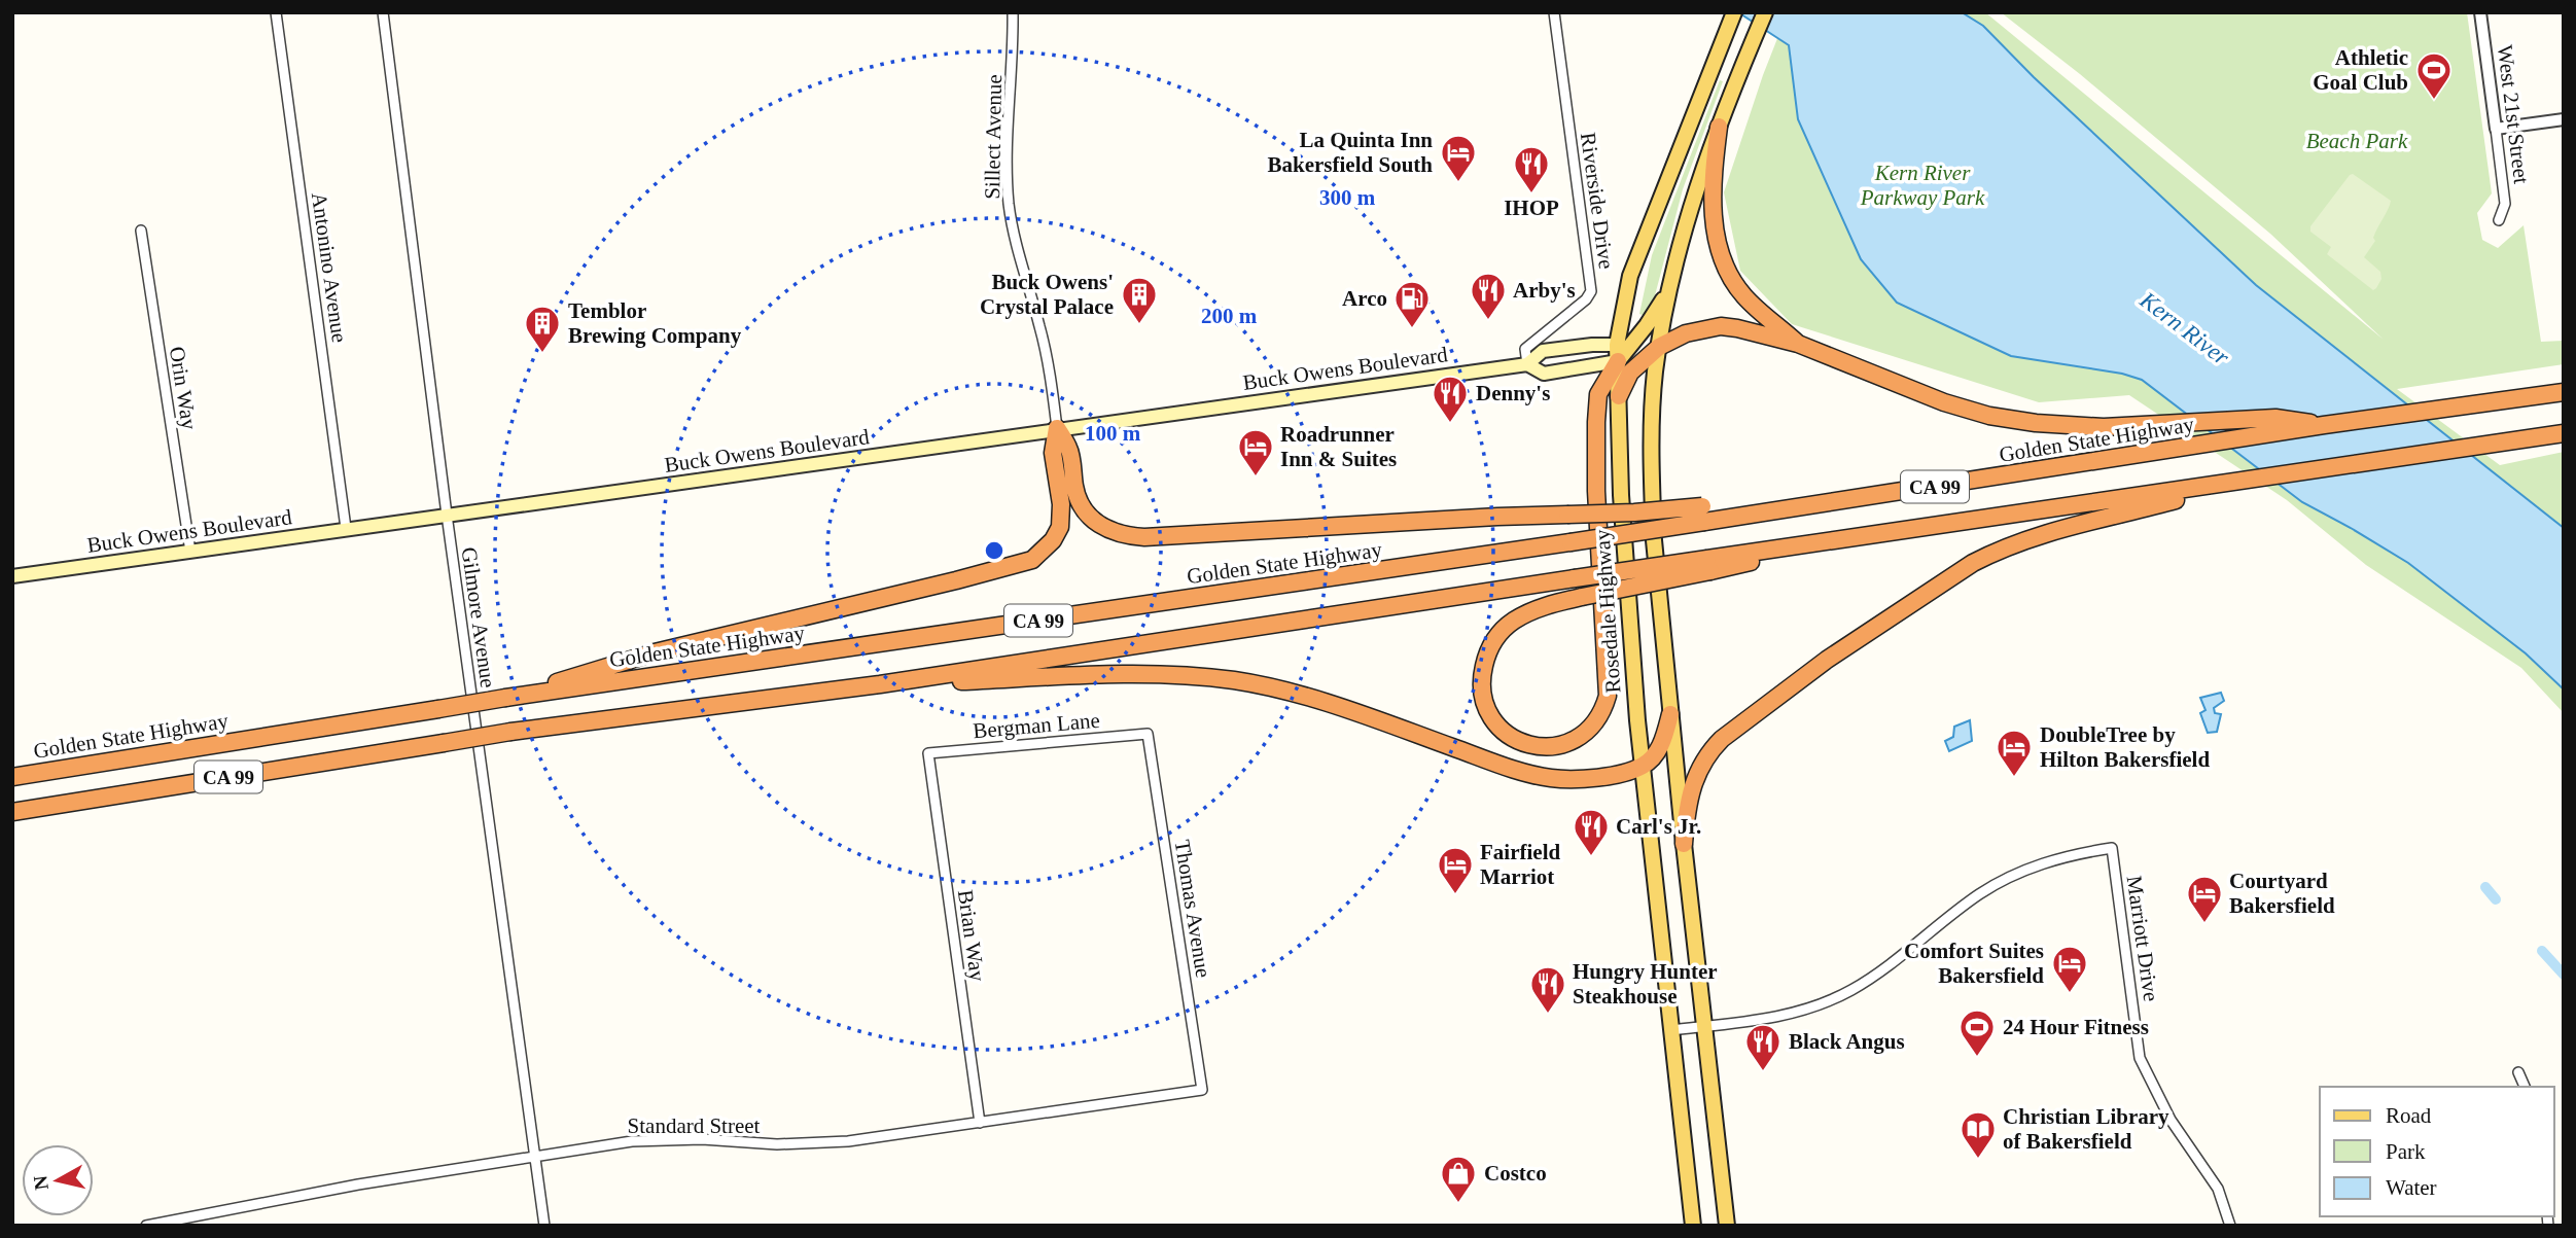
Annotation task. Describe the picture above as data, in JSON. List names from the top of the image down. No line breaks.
{"streets":{"highway":["Golden State Highway","CA 99"],"main road":["Buck Owens Boulevard","Rosedale Highway"],"street":["West 21st Street","Sillect Avenue","Riverside Drive","Antonino Avenue","Orin Way","Gilmore Avenue","Bergman Lane","Thomas Avenue","Brian Way","Marriott Drive","Standard Street"]},"crossings":[["Sillect Avenue","Buck Owens Boulevard"],["Riverside Drive","Buck Owens Boulevard"],["Antonino Avenue","Buck Owens Boulevard"],["Buck Owens Boulevard","Orin Way"],["Buck Owens Boulevard","Gilmore Avenue"],["Gilmore Avenue","Standard Street"],["Bergman Lane","Thomas Avenue"],["Bergman Lane","Brian Way"],["Thomas Avenue","Standard Street"],["Brian Way","Standard Street"]],"water":["Kern River"],"parks":["Beach Park","Kern River Parkway Park"],"places":{"sports":["Athletic Goal Club","24 Hour Fitness"],"hotel":["La Quinta Inn Bakersfield South","Roadrunner Inn & Suites","DoubleTree by Hilton Bakersfield","Fairfield Marriot","Courtyard Bakersfield","Comfort Suites Bakersfield"],"restaurant":["IHOP","Arby's","Denny's","Carl's Jr.","Hungry Hunter Steakhouse","Black Angus"],"building":["Buck Owens' Crystal Palace","Temblor Brewing Company"],"fuel station":["Arco"],"library":["Christian Library of Bakersfield"],"shop":["Costco"]},"legend":["Road","Park","Water"],"north":"left","rings":["300 m","200 m","100 m"]}
